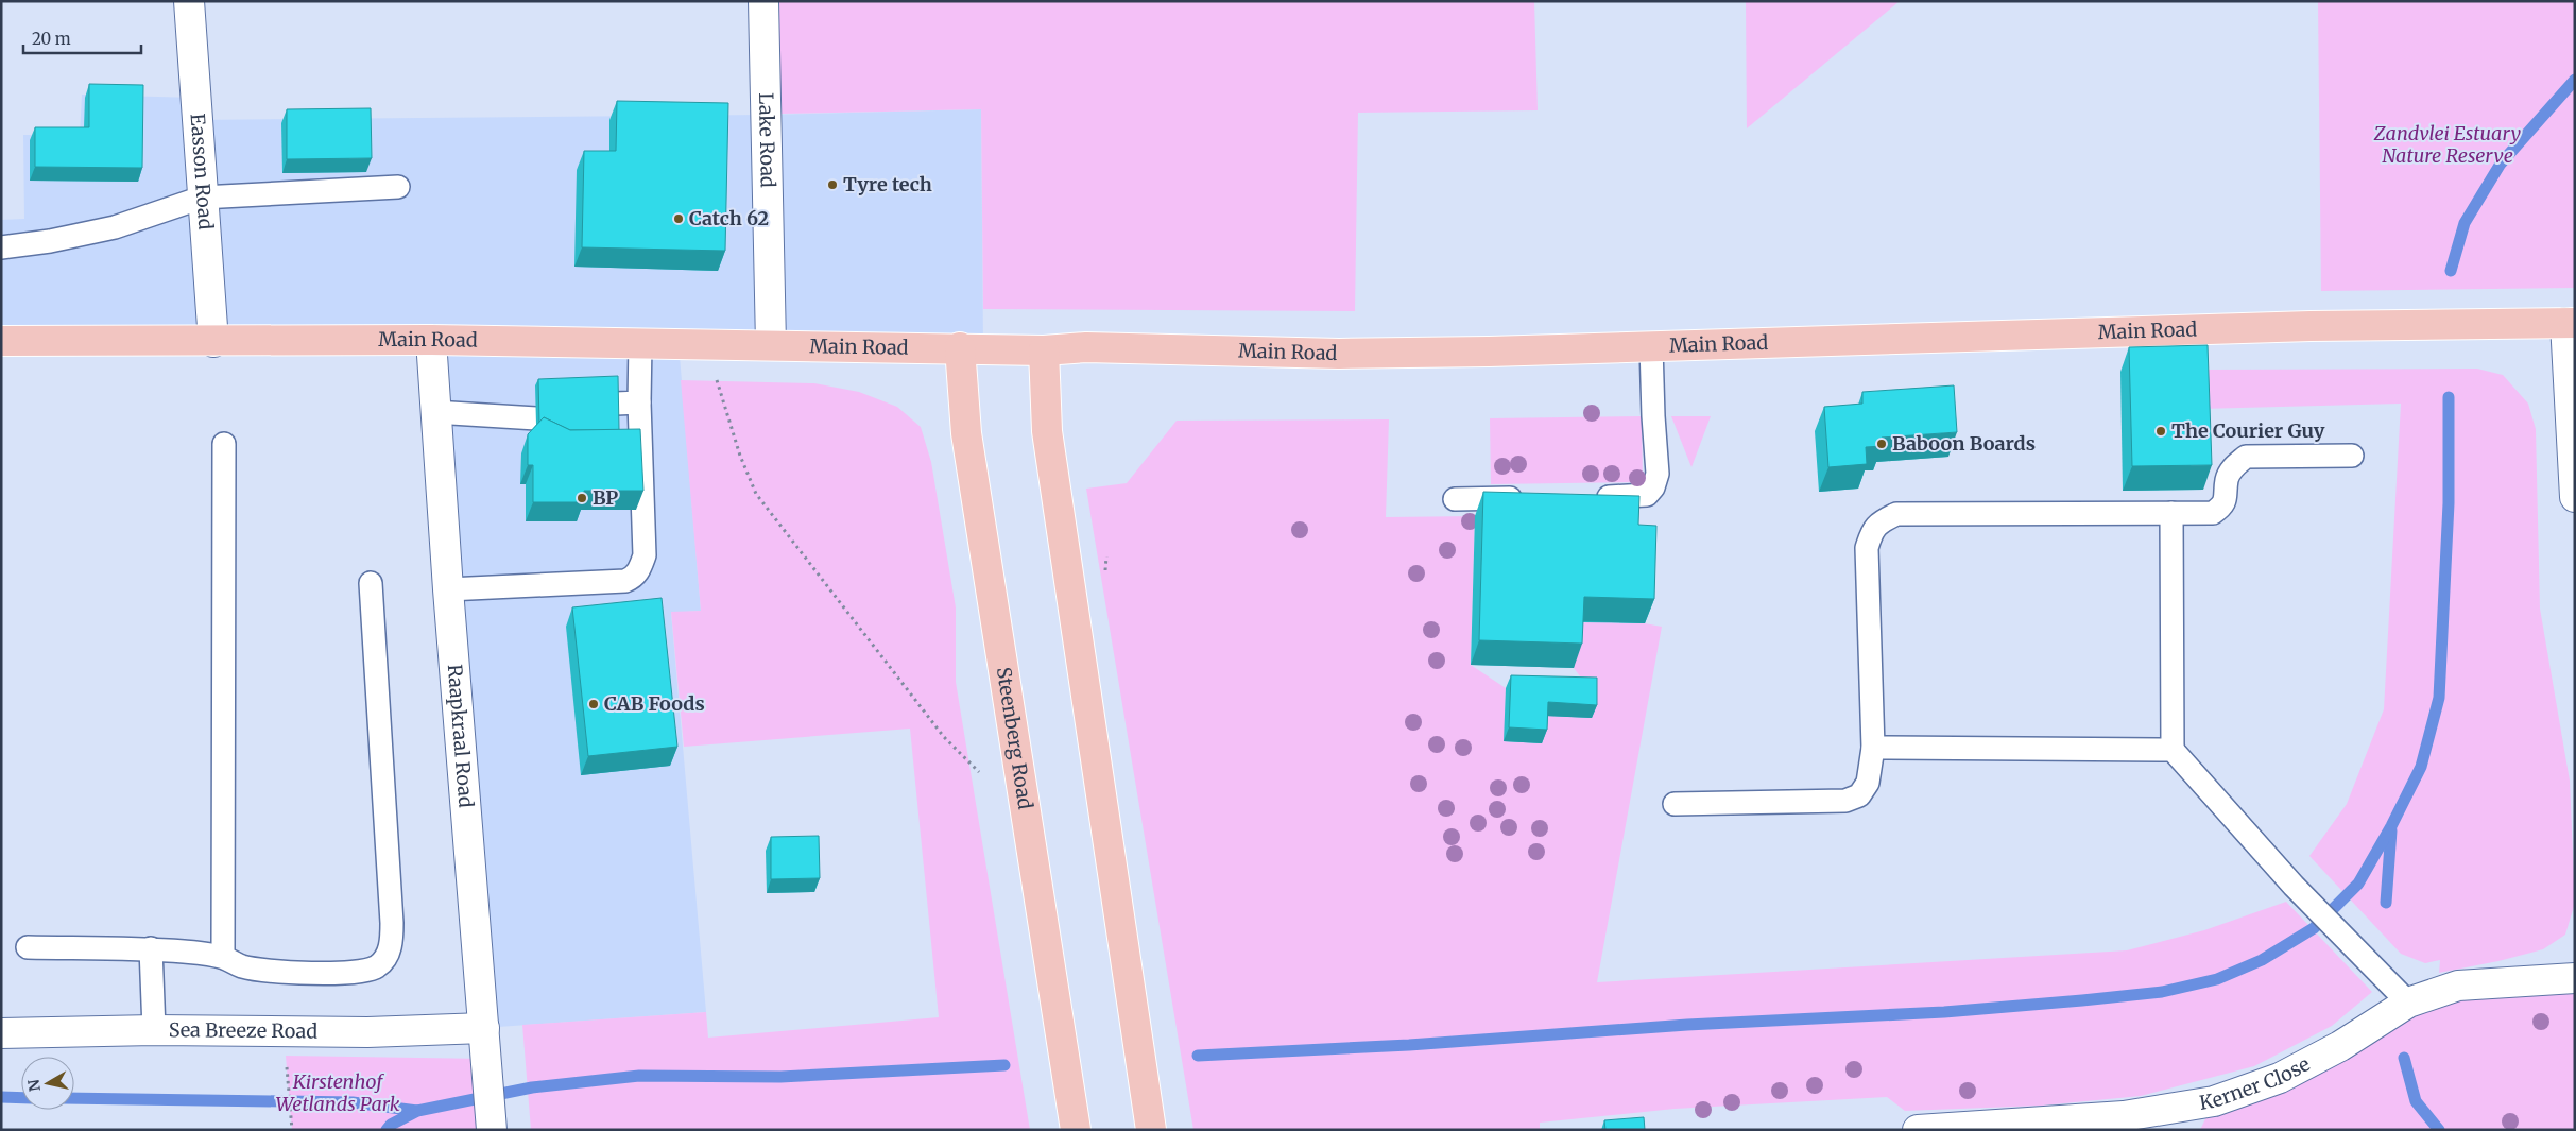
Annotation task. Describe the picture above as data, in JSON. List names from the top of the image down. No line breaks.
{"streets":{"main road":["Main Road","Steenberg Road"],"street":["Lake Road","Easson Road","Raapkraal Road","Sea Breeze Road","Kerner Close"]},"crossings":[["Lake Road","Main Road"],["Easson Road","Main Road"],["Main Road","Raapkraal Road"],["Main Road","Steenberg Road"],["Raapkraal Road","Sea Breeze Road"]],"parks":["Zandvlei Estuary Nature Reserve","Kirstenhof Wetlands Park"],"places":["Tyre tech","Catch 62","The Courier Guy","Baboon Boards","BP","CAB Foods"],"scale_bar":"20 m","north":"left"}
